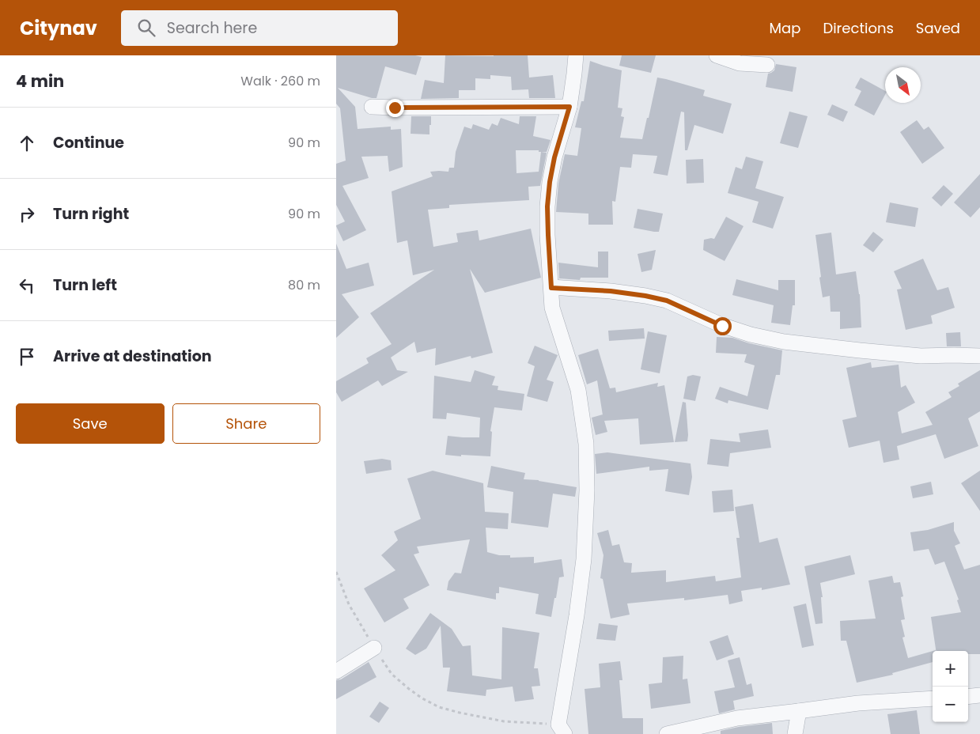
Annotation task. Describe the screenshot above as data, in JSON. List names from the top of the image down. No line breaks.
{"north":"bottom right","page":{"header":"Citynav","search":"Search here","nav":["Map","Directions","Saved"],"heading":["4 min","Walk · 260 m"],"list":[["Continue","90 m"],["Turn right","90 m"],["Turn left","80 m"],"Arrive at destination"],"buttons":["Save","Share"],"map_buttons":["+","−"]}}
